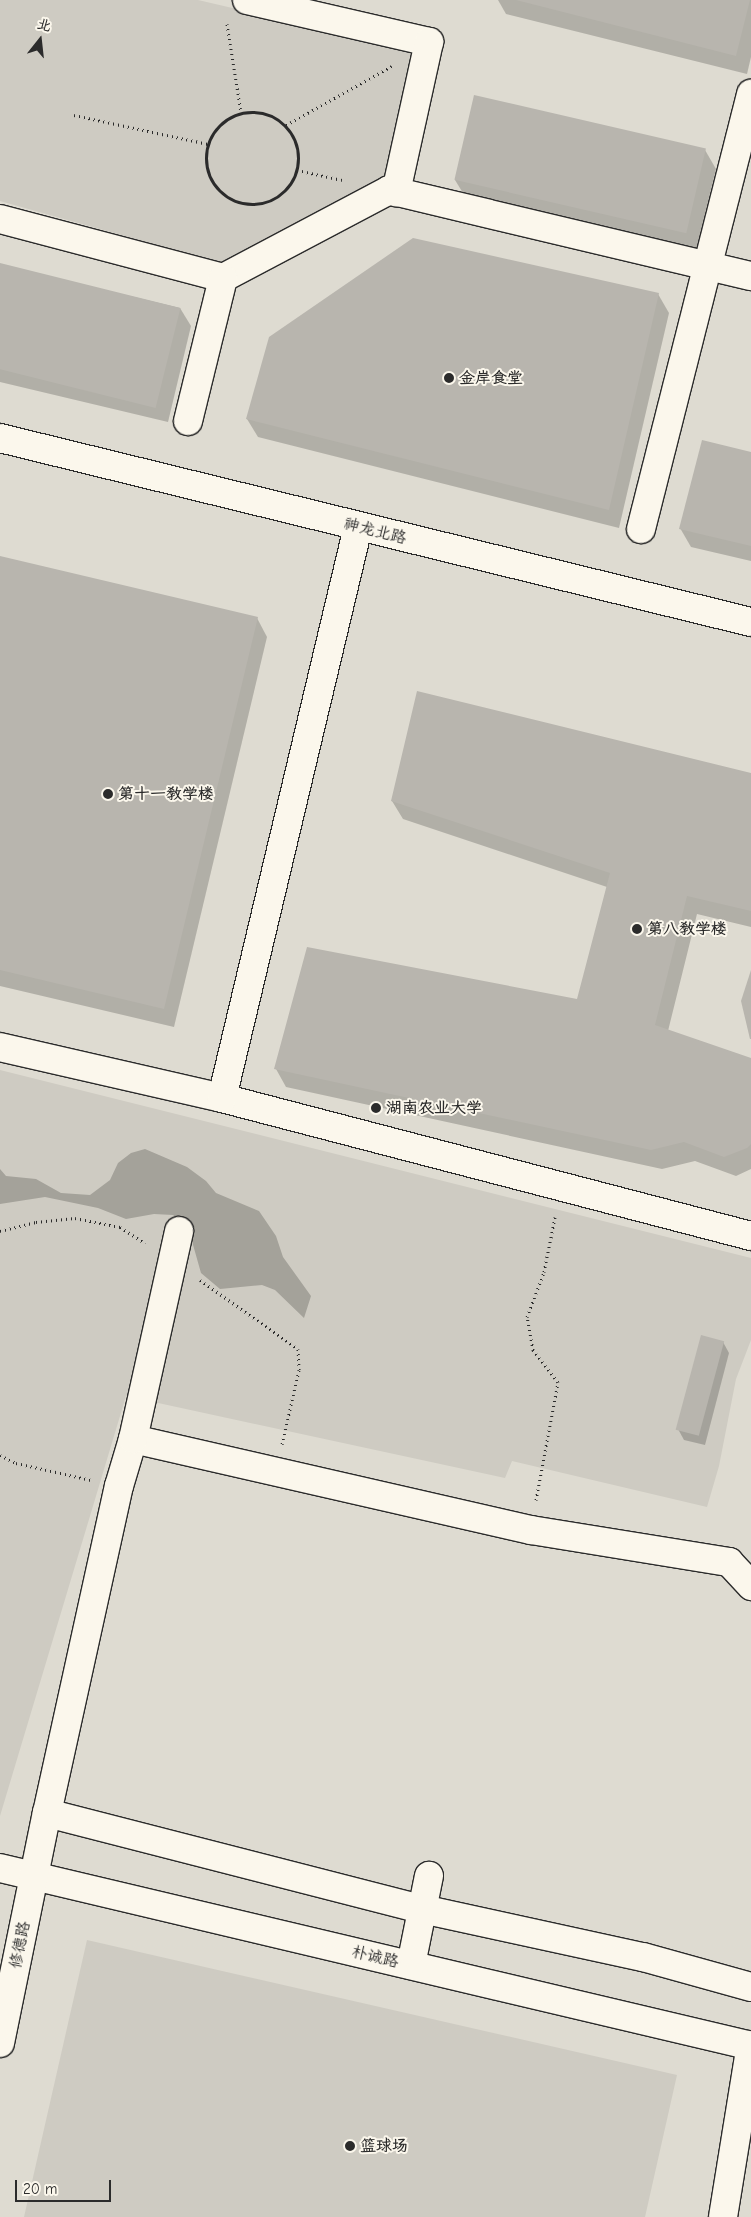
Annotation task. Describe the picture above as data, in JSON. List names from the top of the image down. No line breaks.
{"streets":{"street":["神龙北路","修德路","朴诚路"]},"crossings":[["修德路","朴诚路"]],"places":["金岸食堂","第十一教学楼","第八教学楼","湖南农业大学","篮球场"],"scale_bar":"20 m","north":"top"}
